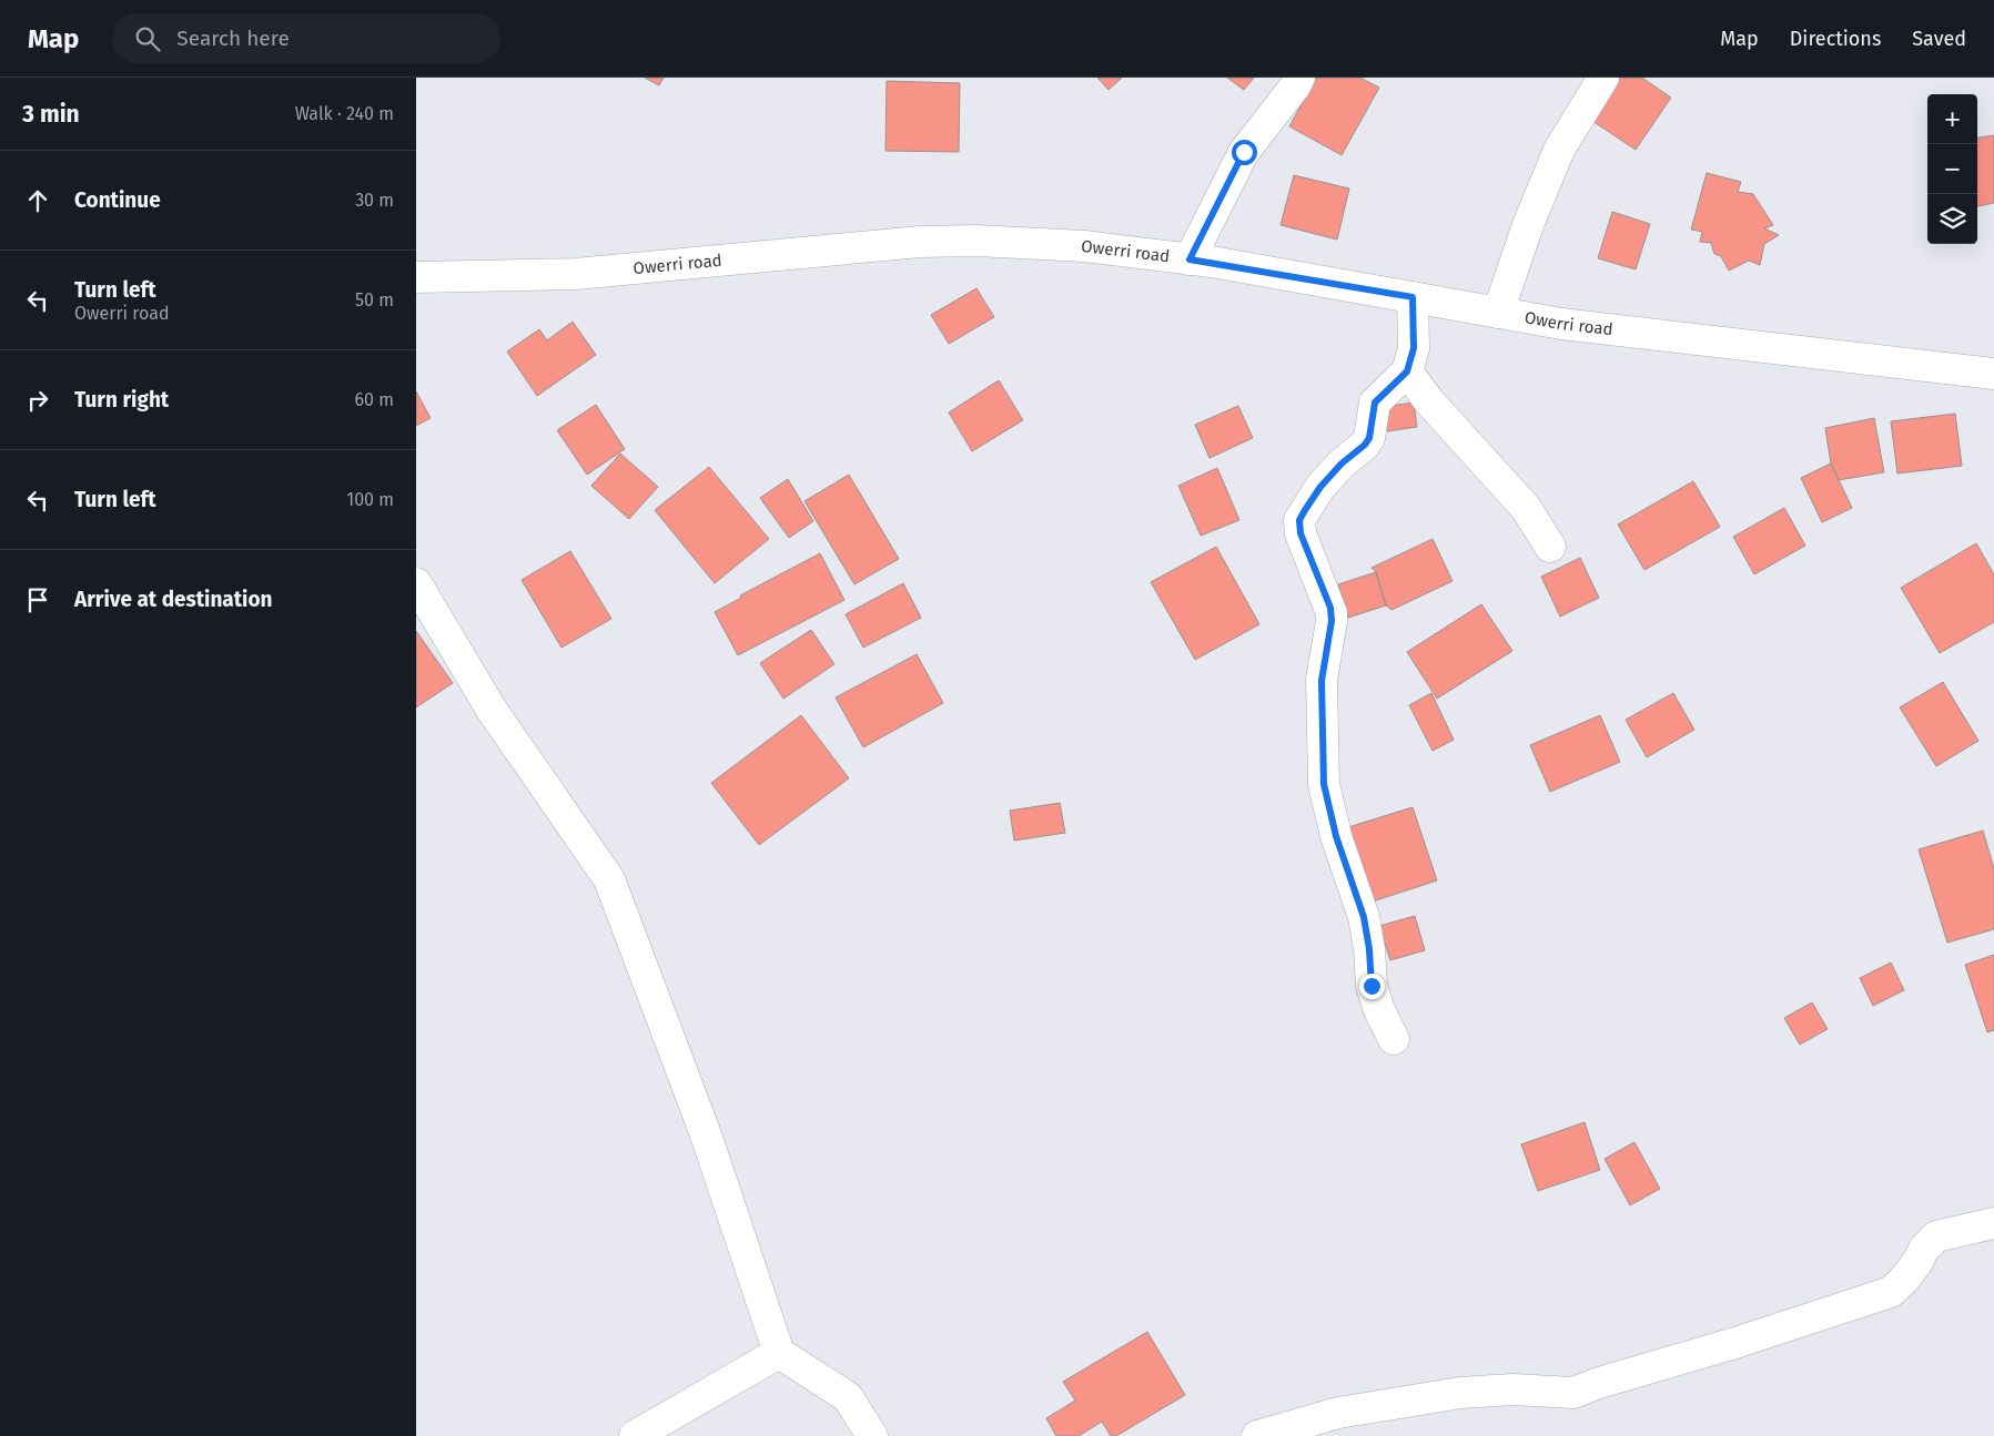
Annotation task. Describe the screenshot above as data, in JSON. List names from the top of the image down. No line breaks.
{"streets":{"street":["Owerri road"]},"page":{"header":"Map","search":"Search here","nav":["Map","Directions","Saved"],"heading":["3 min","Walk · 240 m"],"map_buttons":["+","−"],"list":[["Continue","30 m"],["Turn left","Owerri road","50 m"],["Turn right","60 m"],["Turn left","100 m"],"Arrive at destination"]}}
